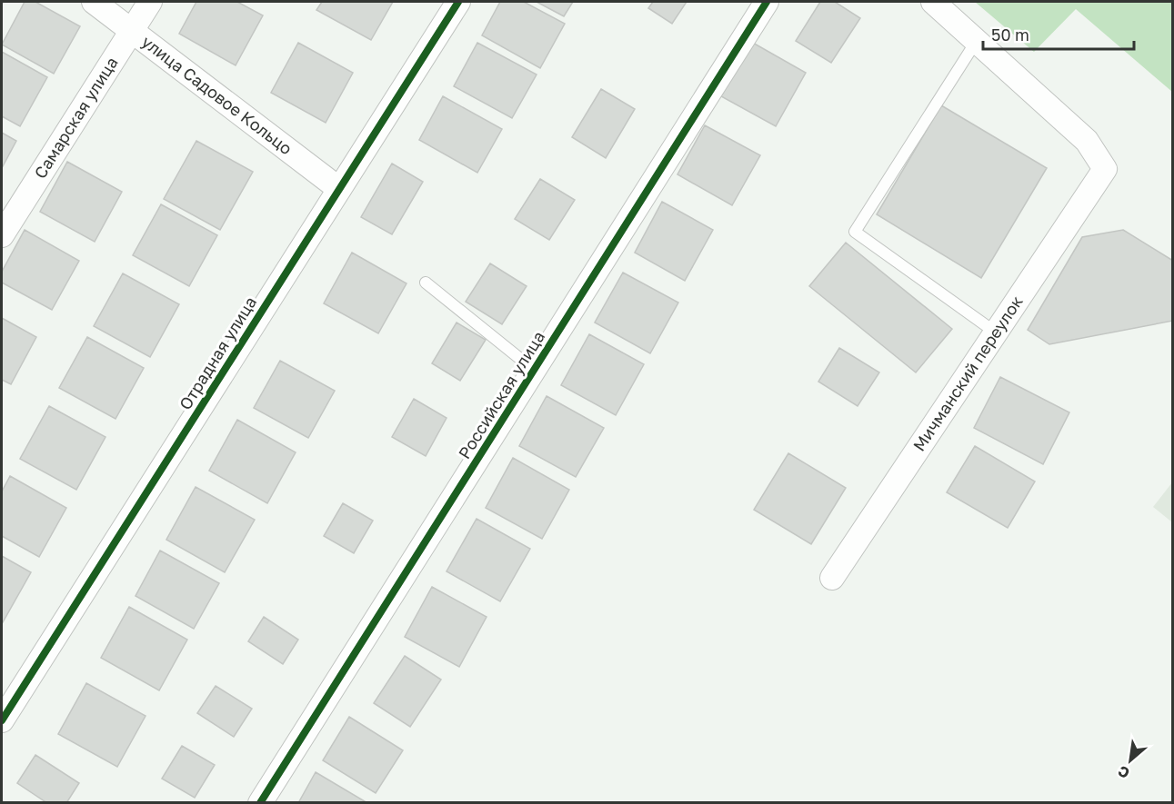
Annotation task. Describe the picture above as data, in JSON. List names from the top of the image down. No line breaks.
{"streets":{"street":["улица Садовое Кольцо","Самарская улица","Отрадная улица","Мичманский переулок","Российская улица"]},"crossings":[["улица Садовое Кольцо","Самарская улица"],["улица Садовое Кольцо","Отрадная улица"]],"scale_bar":"50 m","north":"bottom left"}
